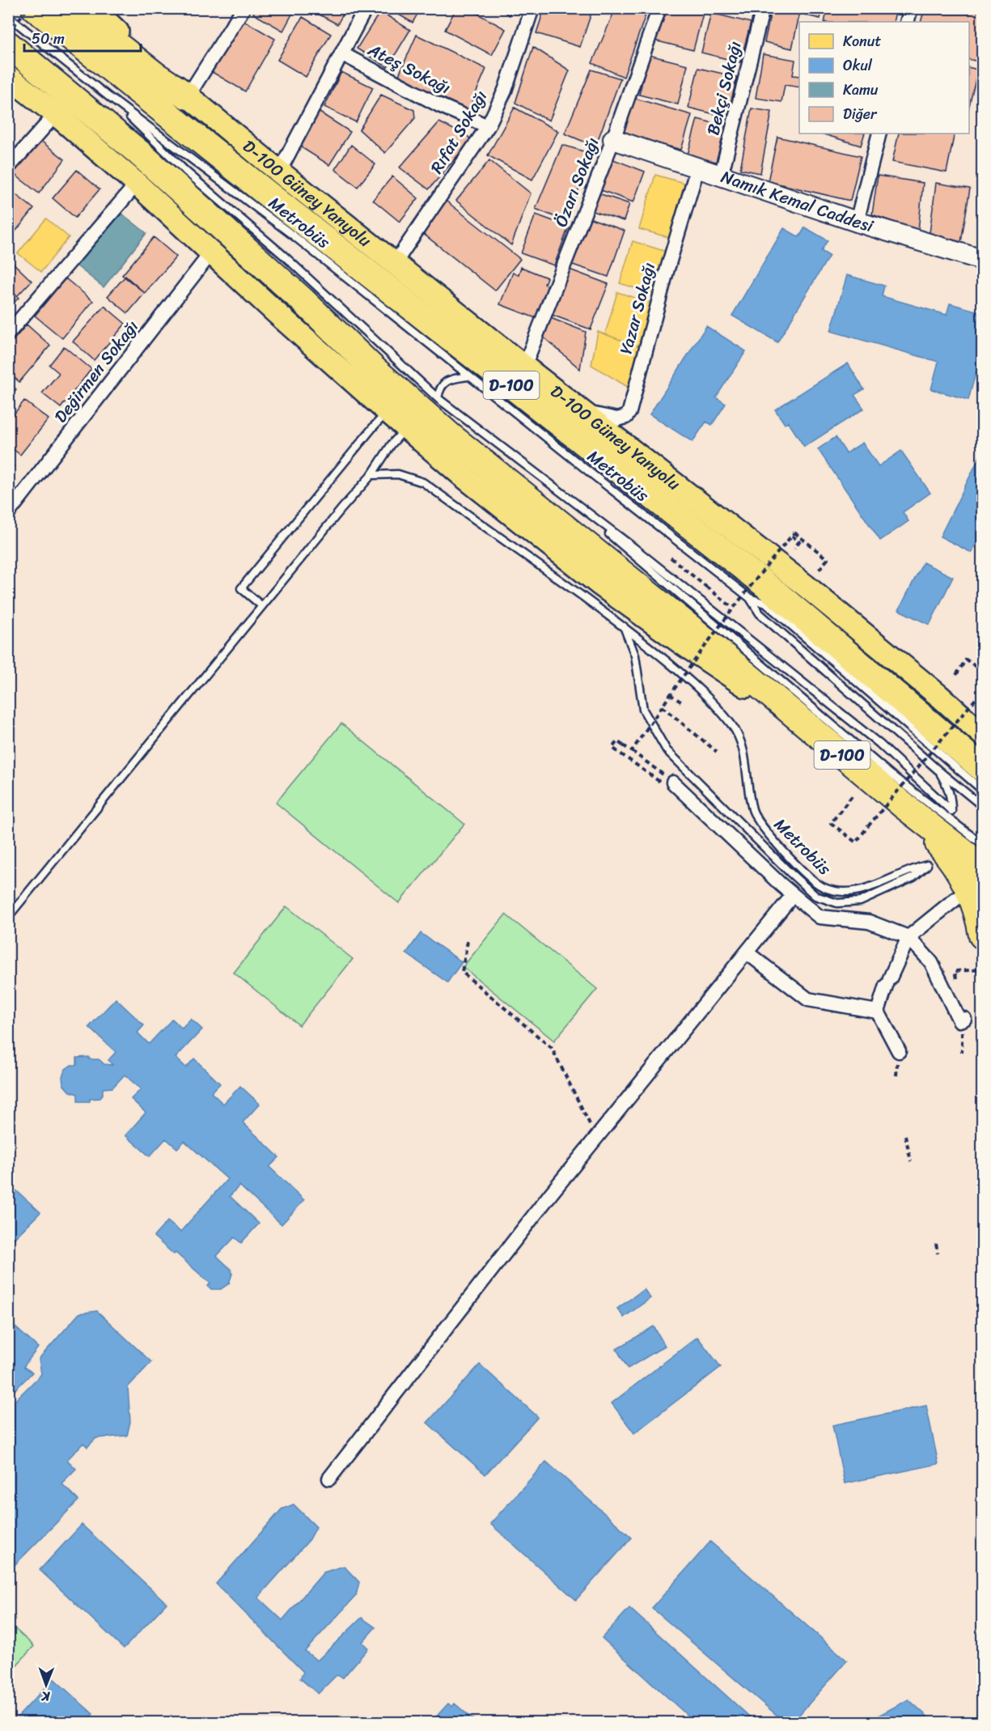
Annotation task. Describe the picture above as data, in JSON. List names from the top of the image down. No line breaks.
{"streets":{"highway":["D-100"],"main road":["D-100 Güney Yanyolu"],"street":["Ateş Sokağı","Bekçi Sokağı","Rıfat Sokağı","Özarı Sokağı","Namık Kemal Caddesi","Yazar Sokağı","Değirmen Sokağı"],"lane":["Metrobüs"]},"crossings":[["Ateş Sokağı","Rıfat Sokağı"],["Bekçi Sokağı","Namık Kemal Caddesi"],["Rıfat Sokağı","D-100 Güney Yanyolu"],["Özarı Sokağı","D-100 Güney Yanyolu"],["Özarı Sokağı","Namık Kemal Caddesi"],["D-100 Güney Yanyolu","Yazar Sokağı"],["Namık Kemal Caddesi","Yazar Sokağı"]],"legend":["Konut","Okul","Kamu","Diğer"],"scale_bar":"50 m","north":"bottom"}
